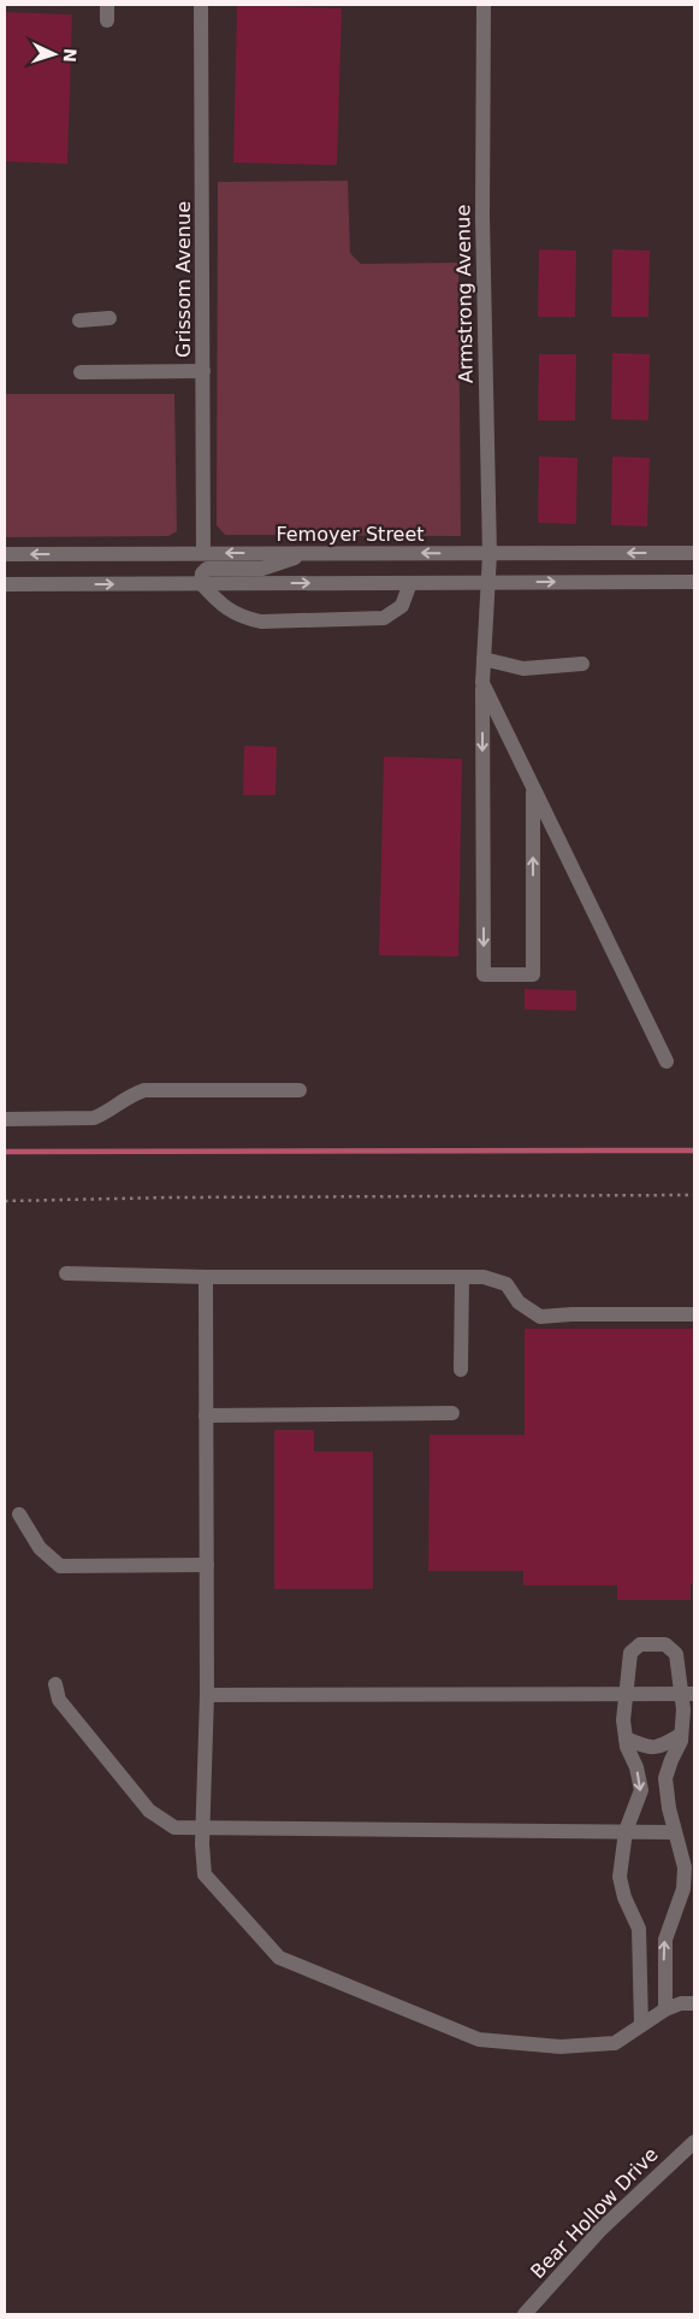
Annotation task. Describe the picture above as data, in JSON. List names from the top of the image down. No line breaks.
{"streets":{"street":["Grissom Avenue","Armstrong Avenue","Femoyer Street","Bear Hollow Drive"]},"crossings":[["Grissom Avenue","Femoyer Street"],["Armstrong Avenue","Femoyer Street"]],"north":"right"}
